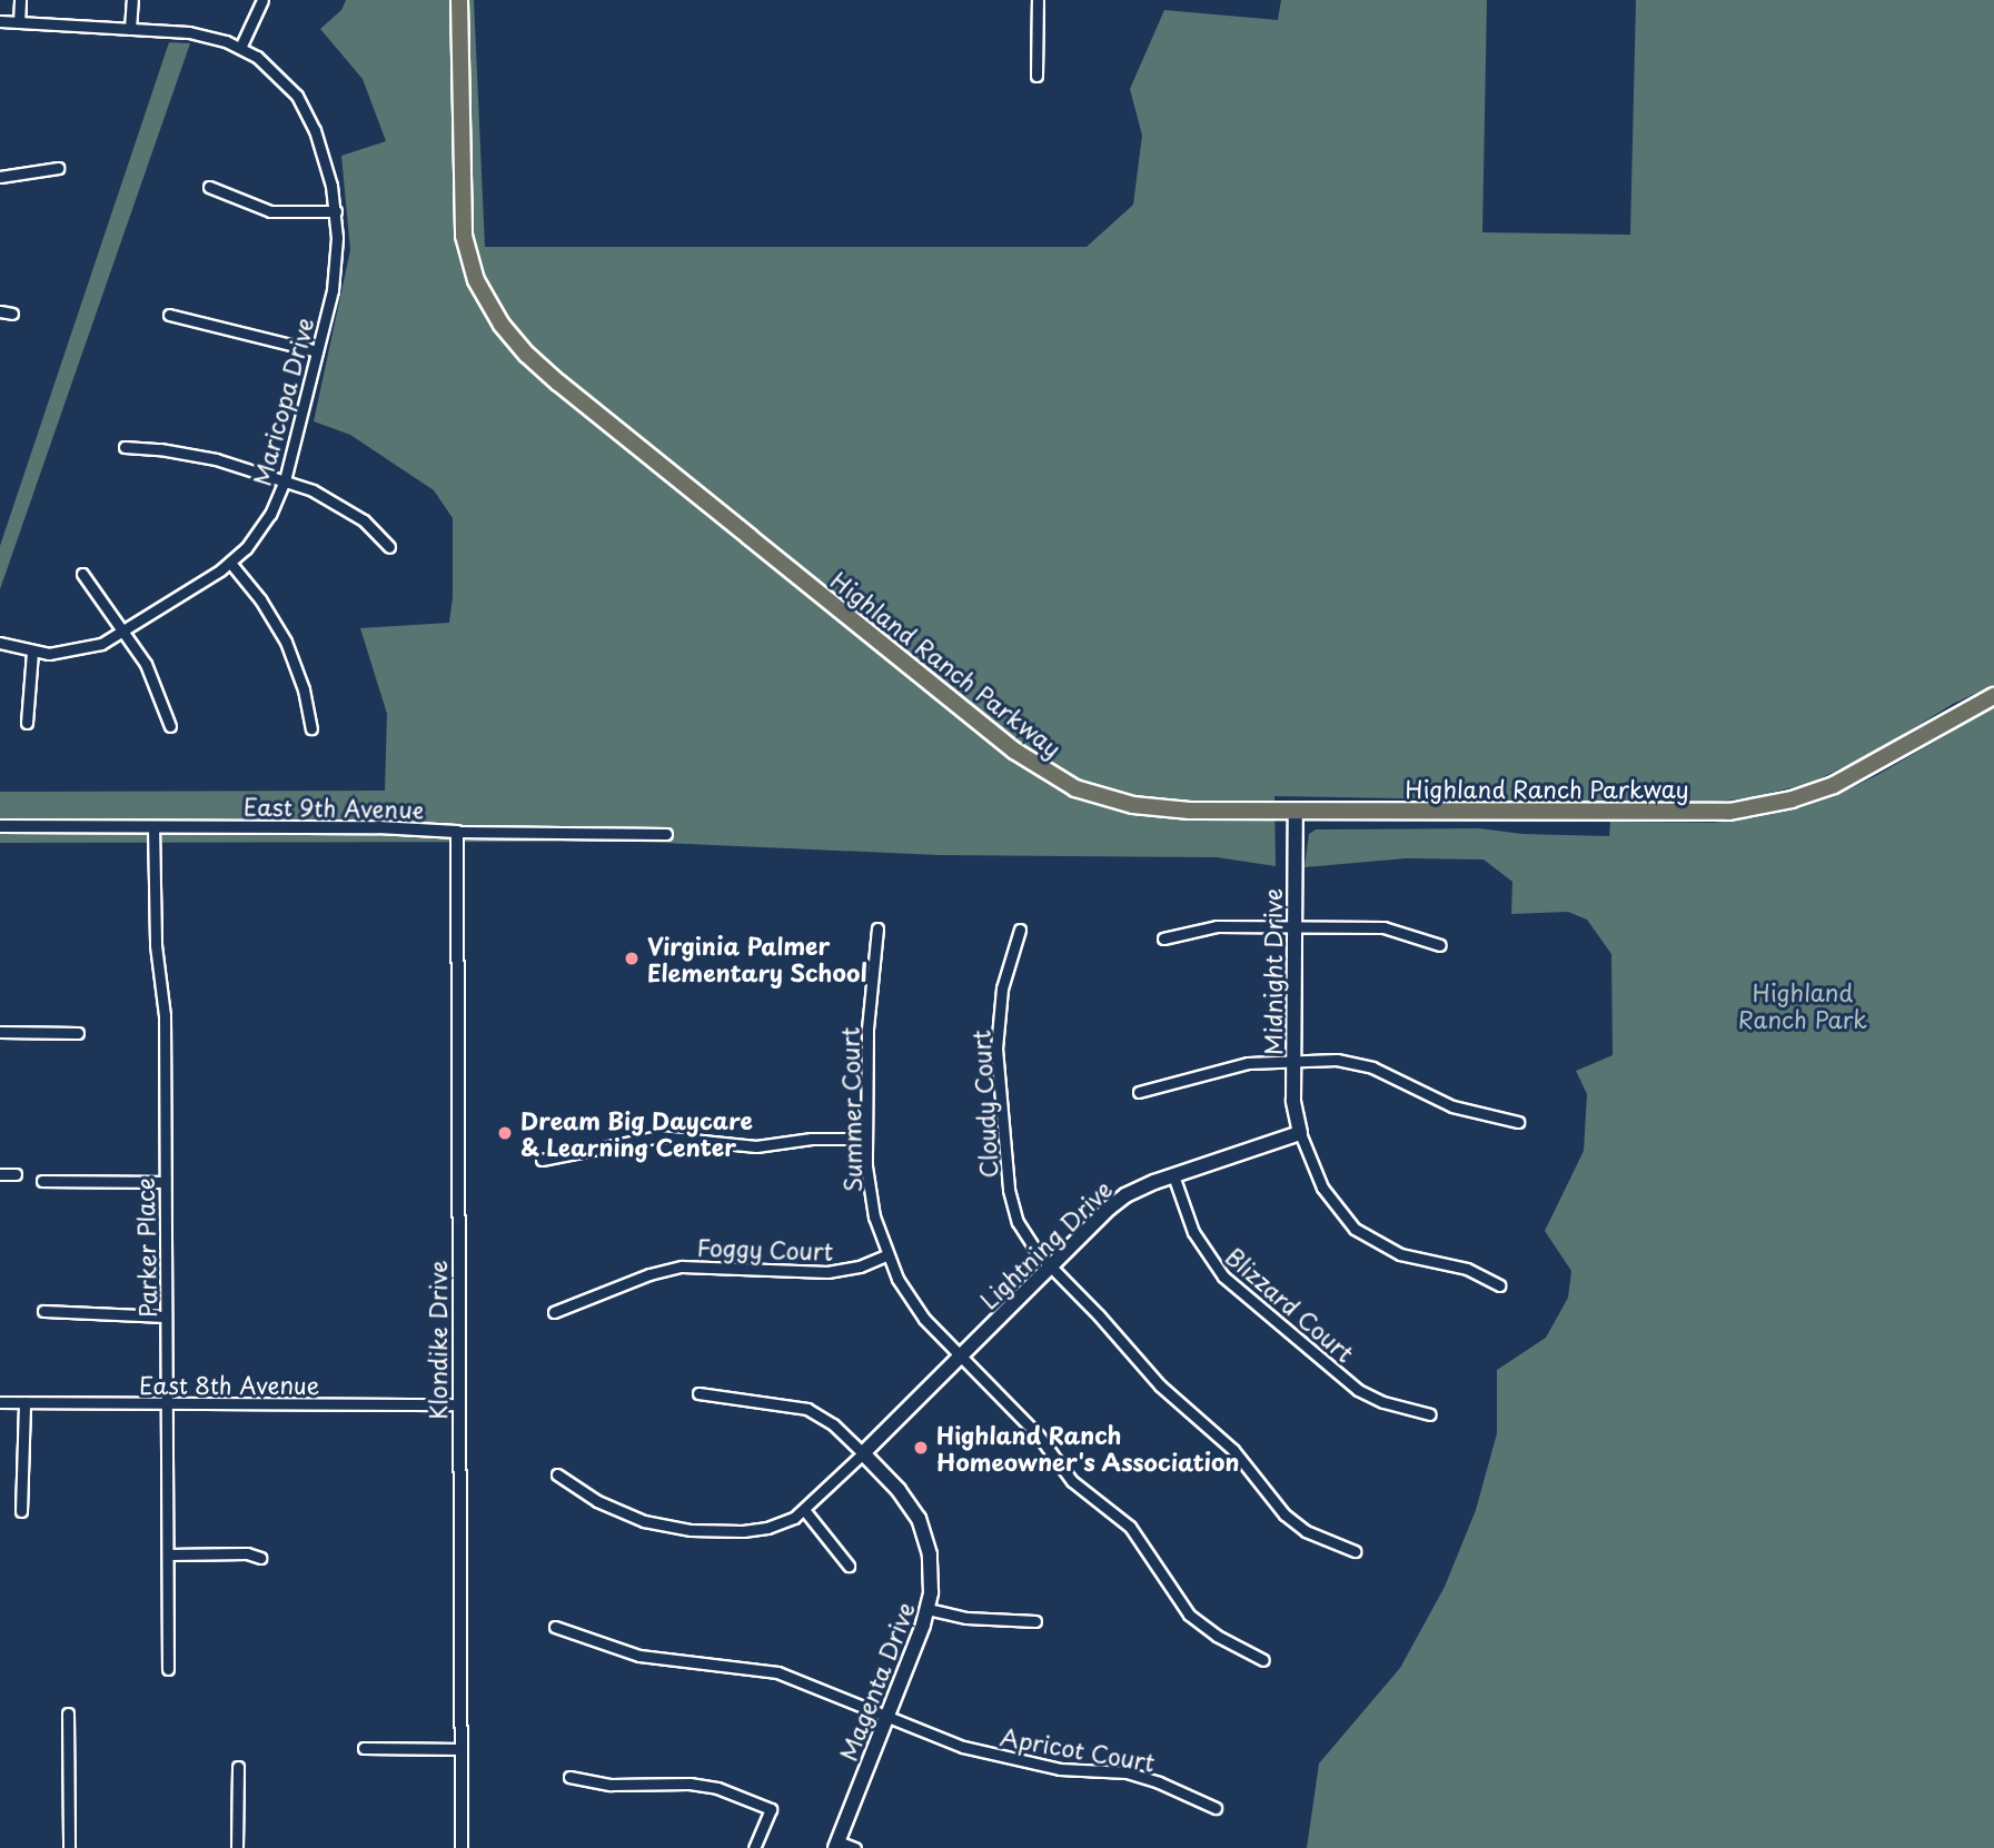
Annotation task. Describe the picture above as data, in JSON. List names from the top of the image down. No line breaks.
{"streets":{"main road":["Highland Ranch Parkway","Midnight Drive","Lightning Drive","Magenta Drive"],"street":["Maricopa Drive","East 9th Avenue","Cloudy Court","Summer Court","Parker Place","Foggy Court","Blizzard Court","Klondike Drive","East 8th Avenue","Apricot Court"]},"crossings":[["Highland Ranch Parkway","Midnight Drive"],["East 9th Avenue","Parker Place"],["East 9th Avenue","Klondike Drive"],["Midnight Drive","Lightning Drive"],["Cloudy Court","Lightning Drive"],["Summer Court","Lightning Drive"],["Summer Court","Foggy Court"],["Lightning Drive","Blizzard Court"],["Lightning Drive","Magenta Drive"],["Parker Place","East 8th Avenue"],["Klondike Drive","East 8th Avenue"],["Magenta Drive","Apricot Court"]],"parks":["Highland Ranch Park"],"places":["Virginia Palmer Elementary School","Dream Big Daycare & Learning Center","Highland Ranch Homeowner's Association"]}
